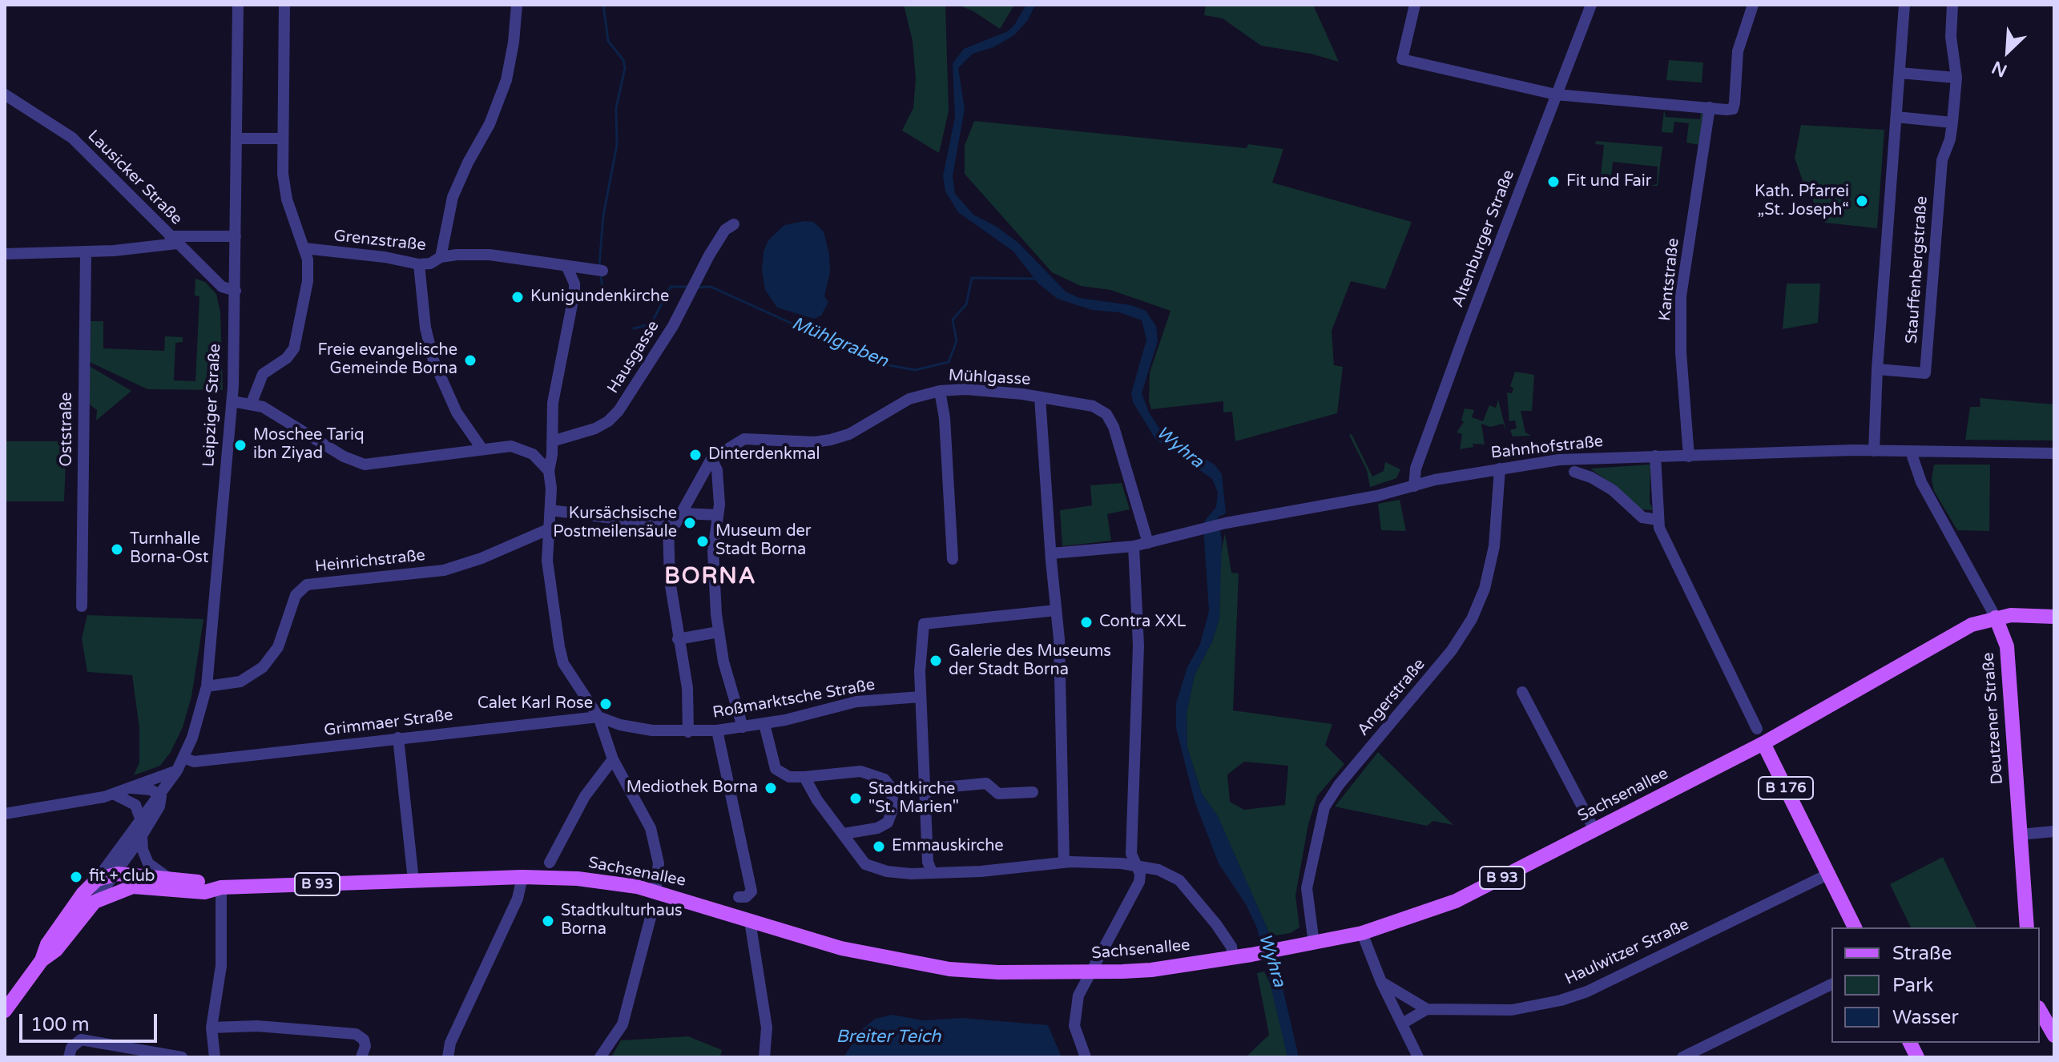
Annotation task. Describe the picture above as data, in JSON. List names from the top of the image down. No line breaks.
{"streets":{"main road":["Leipziger Straße","Deutzener Straße","B 176","Sachsenallee","B 93"],"street":["Lausicker Straße","Altenburger Straße","Grenzstraße","Stauffenbergstraße","Kantstraße","Hausgasse","Mühlgasse","Oststraße","Bahnhofstraße","Heinrichstraße","Angerstraße","Roßmarktsche Straße","Grimmaer Straße","Haulwitzer Straße"]},"crossings":[["Lausicker Straße","Leipziger Straße"],["Altenburger Straße","Bahnhofstraße"],["Stauffenbergstraße","Bahnhofstraße"],["Kantstraße","Bahnhofstraße"],["Mühlgasse","Bahnhofstraße"],["Leipziger Straße","Heinrichstraße"],["Leipziger Straße","Grimmaer Straße"],["Leipziger Straße","Sachsenallee"],["Leipziger Straße","B 93"],["Bahnhofstraße","Angerstraße"],["Bahnhofstraße","Deutzener Straße"],["Angerstraße","Sachsenallee"],["Roßmarktsche Straße","Grimmaer Straße"],["Deutzener Straße","Sachsenallee"],["Deutzener Straße","B 93"],["B 176","Sachsenallee"],["B 176","Haulwitzer Straße"],["Sachsenallee","B 93"]],"districts":["BORNA"],"water":["Mühlgraben","Wyhra","Breiter Teich"],"places":["Fit und Fair","Kath. Pfarrei „St. Joseph“","Kunigundenkirche","Freie evangelische Gemeinde Borna","Moschee Tariq ibn Ziyad","Dinterdenkmal","Kursächsische Postmeilensäule","Museum der Stadt Borna","Turnhalle Borna-Ost","Contra XXL","Galerie des Museums der Stadt Borna","Calet Karl Rose","Mediothek Borna","Stadtkirche \"St. Marien\"","Emmauskirche","fit + club","Stadtkulturhaus Borna"],"legend":["Straße","Park","Wasser"],"scale_bar":"100 m","north":"bottom left"}
